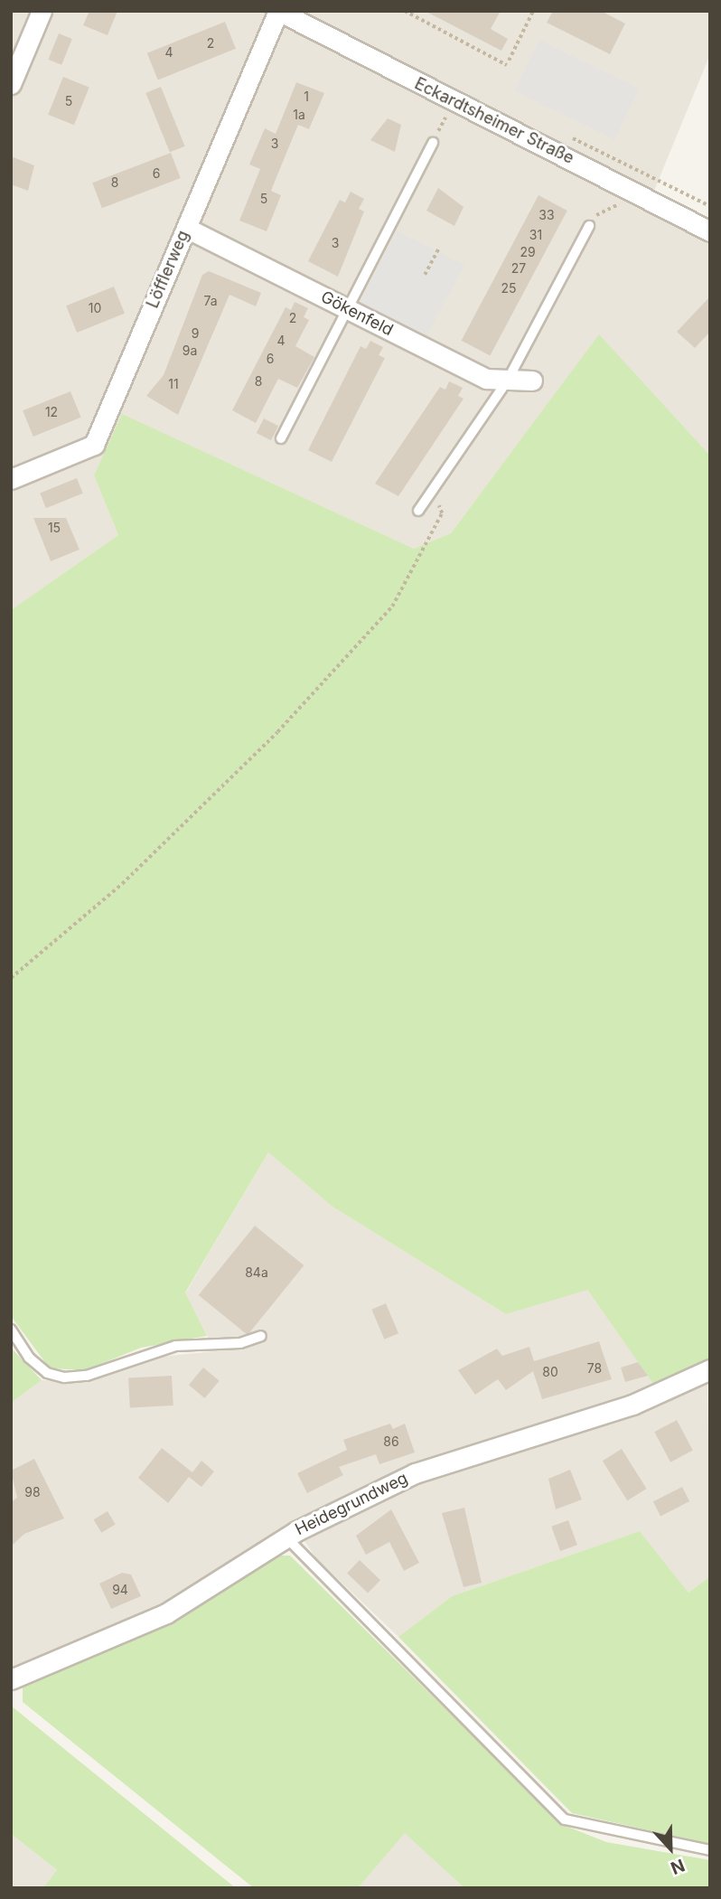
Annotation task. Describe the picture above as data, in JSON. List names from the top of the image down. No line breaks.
{"streets":{"street":["Eckardtsheimer Straße","Löfflerweg","Gökenfeld","Heidegrundweg"]},"crossings":[["Eckardtsheimer Straße","Löfflerweg"],["Löfflerweg","Gökenfeld"]],"house_numbers":["2","4","1","5","1a","3","6","8","5","33","31","3","29","27","25","7a","10","2","9","4","9a","6","8","11","12","15","84a","78","80","86","98","94"],"north":"bottom"}
